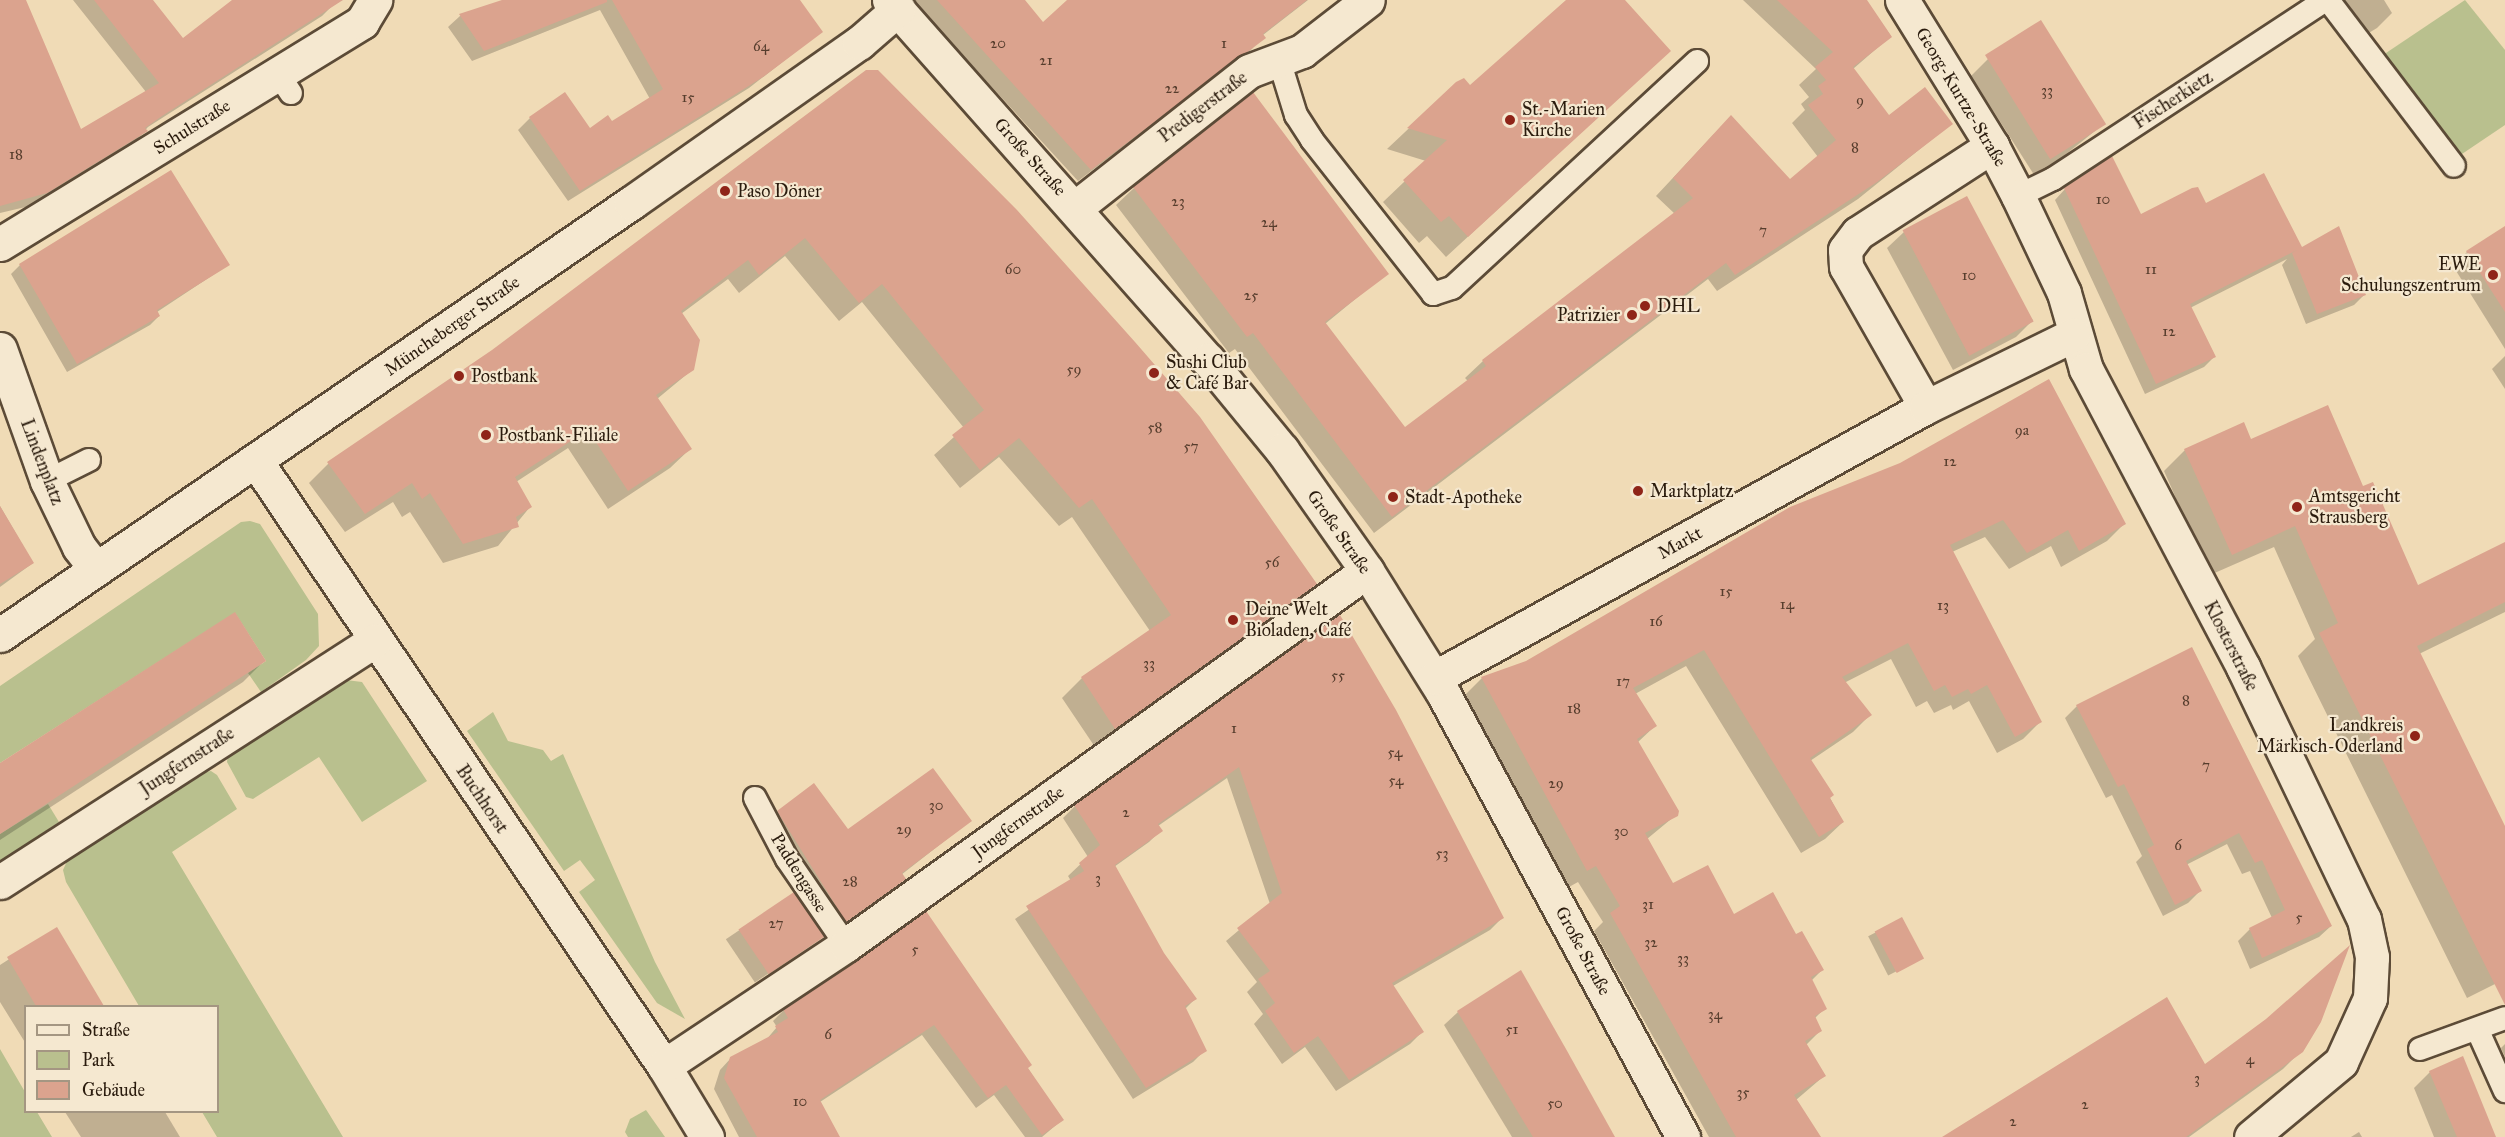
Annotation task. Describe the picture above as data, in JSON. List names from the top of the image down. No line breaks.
{"streets":{"street":["Georg-Kurtze-Straße","Predigerstraße","Schulstraße","Große Straße","Müncheberger Straße","Lindenplatz","Markt","Klosterstraße","Jungfernstraße","Buchhorst"],"lane":["Fischerkietz","Paddengasse"]},"crossings":[["Georg-Kurtze-Straße","Fischerkietz"],["Georg-Kurtze-Straße","Klosterstraße"],["Fischerkietz","Klosterstraße"],["Predigerstraße","Große Straße"],["Große Straße","Müncheberger Straße"],["Große Straße","Markt"],["Große Straße","Jungfernstraße"],["Müncheberger Straße","Lindenplatz"],["Müncheberger Straße","Buchhorst"],["Markt","Klosterstraße"],["Jungfernstraße","Buchhorst"],["Jungfernstraße","Paddengasse"]],"places":["St.-Marien Kirche","Paso Döner","EWE Schulungszentrum","DHL","Patrizier","Sushi Club & Café Bar","Postbank","Postbank-Filiale","Marktplatz","Stadt-Apotheke","Amtsgericht Strausberg","Deine Welt Bioladen, Café","Landkreis Märkisch-Oderland"],"house_numbers":["20","1","64","21","22","33","15","9","8","18","10","23","24","7","60","11","10","25","12","59","58","9a","57","12","56","15","14","13","16","33","55","17","8","18","1","54","7","54","29","30","2","29","30","6","53","3","28","31","5","27","32","5","33","34","51","6","4","3","35","10","50","2","2"],"legend":["Straße","Park","Gebäude"]}
